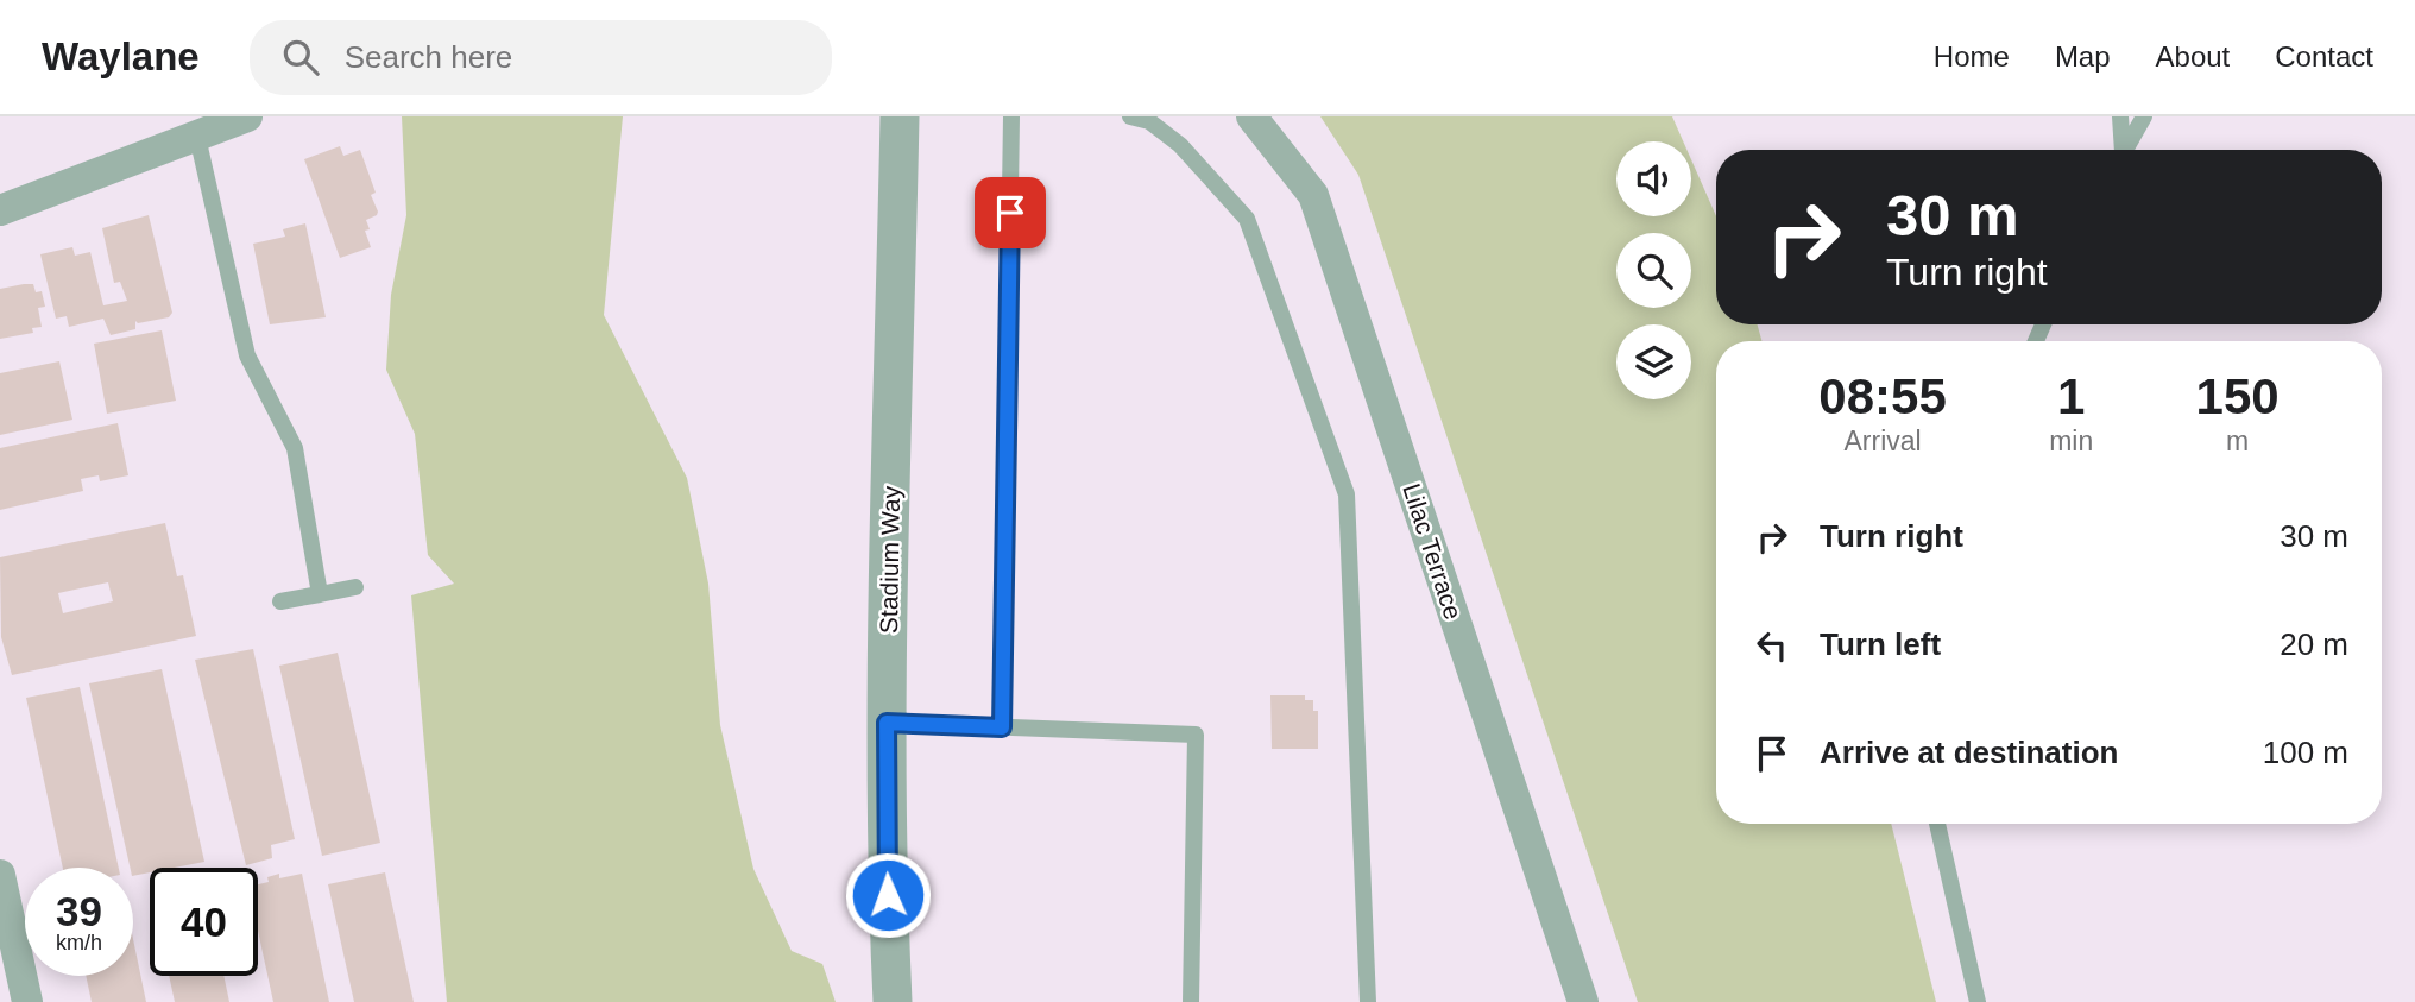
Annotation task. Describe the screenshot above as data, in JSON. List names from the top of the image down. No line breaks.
{"streets":{"street":["Lilac Terrace","Stadium Way"]},"page":{"header":"Waylane","search":"Search here","nav":["Home","Map","About","Contact"],"turn":["30 m","Turn right"],"eta":["08:55","Arrival","1","min","150","m"],"list":[{"name":"Turn right","value":"30 m"},{"name":"Turn left","value":"20 m"},{"name":"Arrive at destination","value":"100 m"}],"speed":"39 km/h","limit":"40"}}
